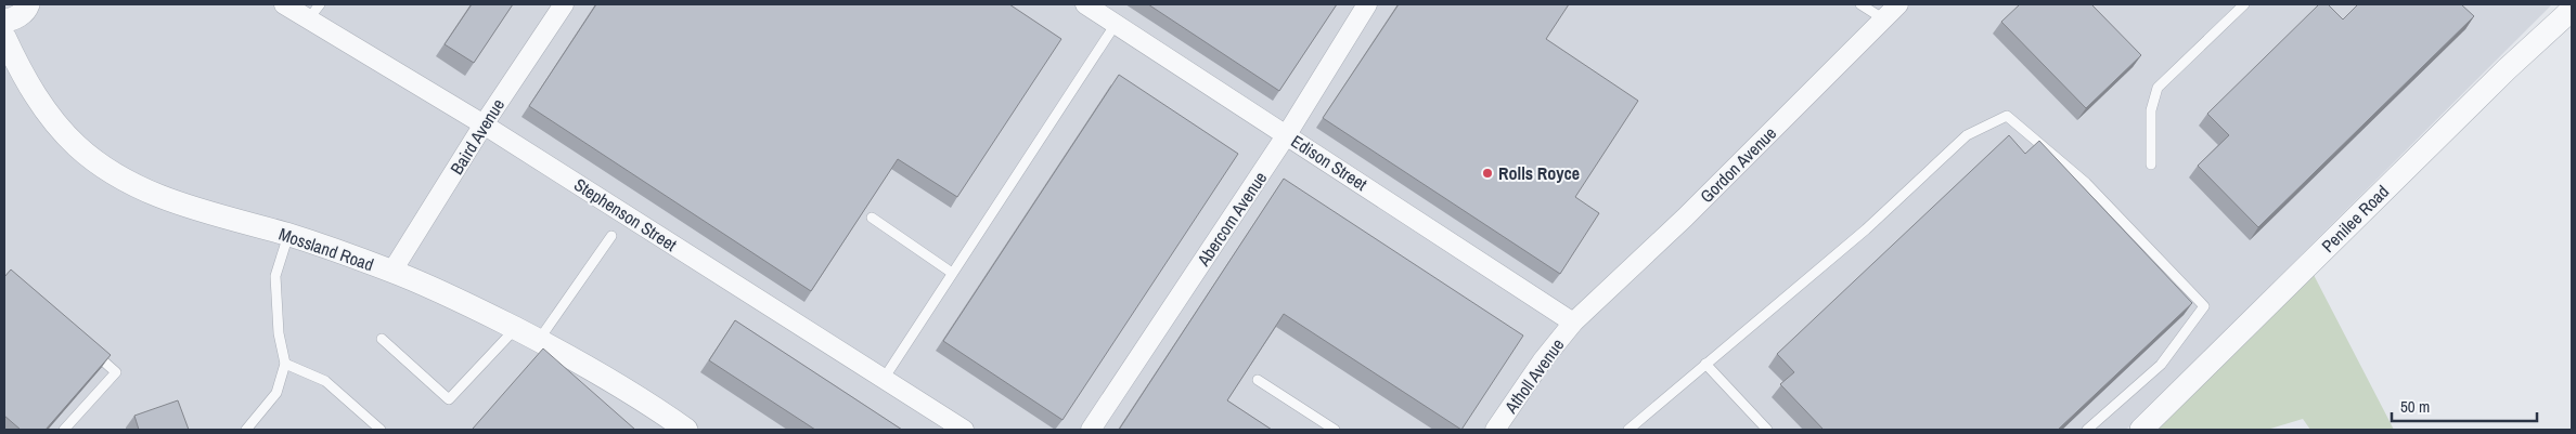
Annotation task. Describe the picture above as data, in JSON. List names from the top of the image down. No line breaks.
{"streets":{"street":["Baird Avenue","Edison Street","Gordon Avenue","Stephenson Street","Abercorn Avenue","Penilee Road","Mossland Road","Atholl Avenue"]},"crossings":[["Baird Avenue","Stephenson Street"],["Baird Avenue","Mossland Road"],["Edison Street","Gordon Avenue"],["Edison Street","Abercorn Avenue"],["Edison Street","Atholl Avenue"],["Gordon Avenue","Atholl Avenue"]],"places":["Rolls Royce"],"scale_bar":"50 m"}
